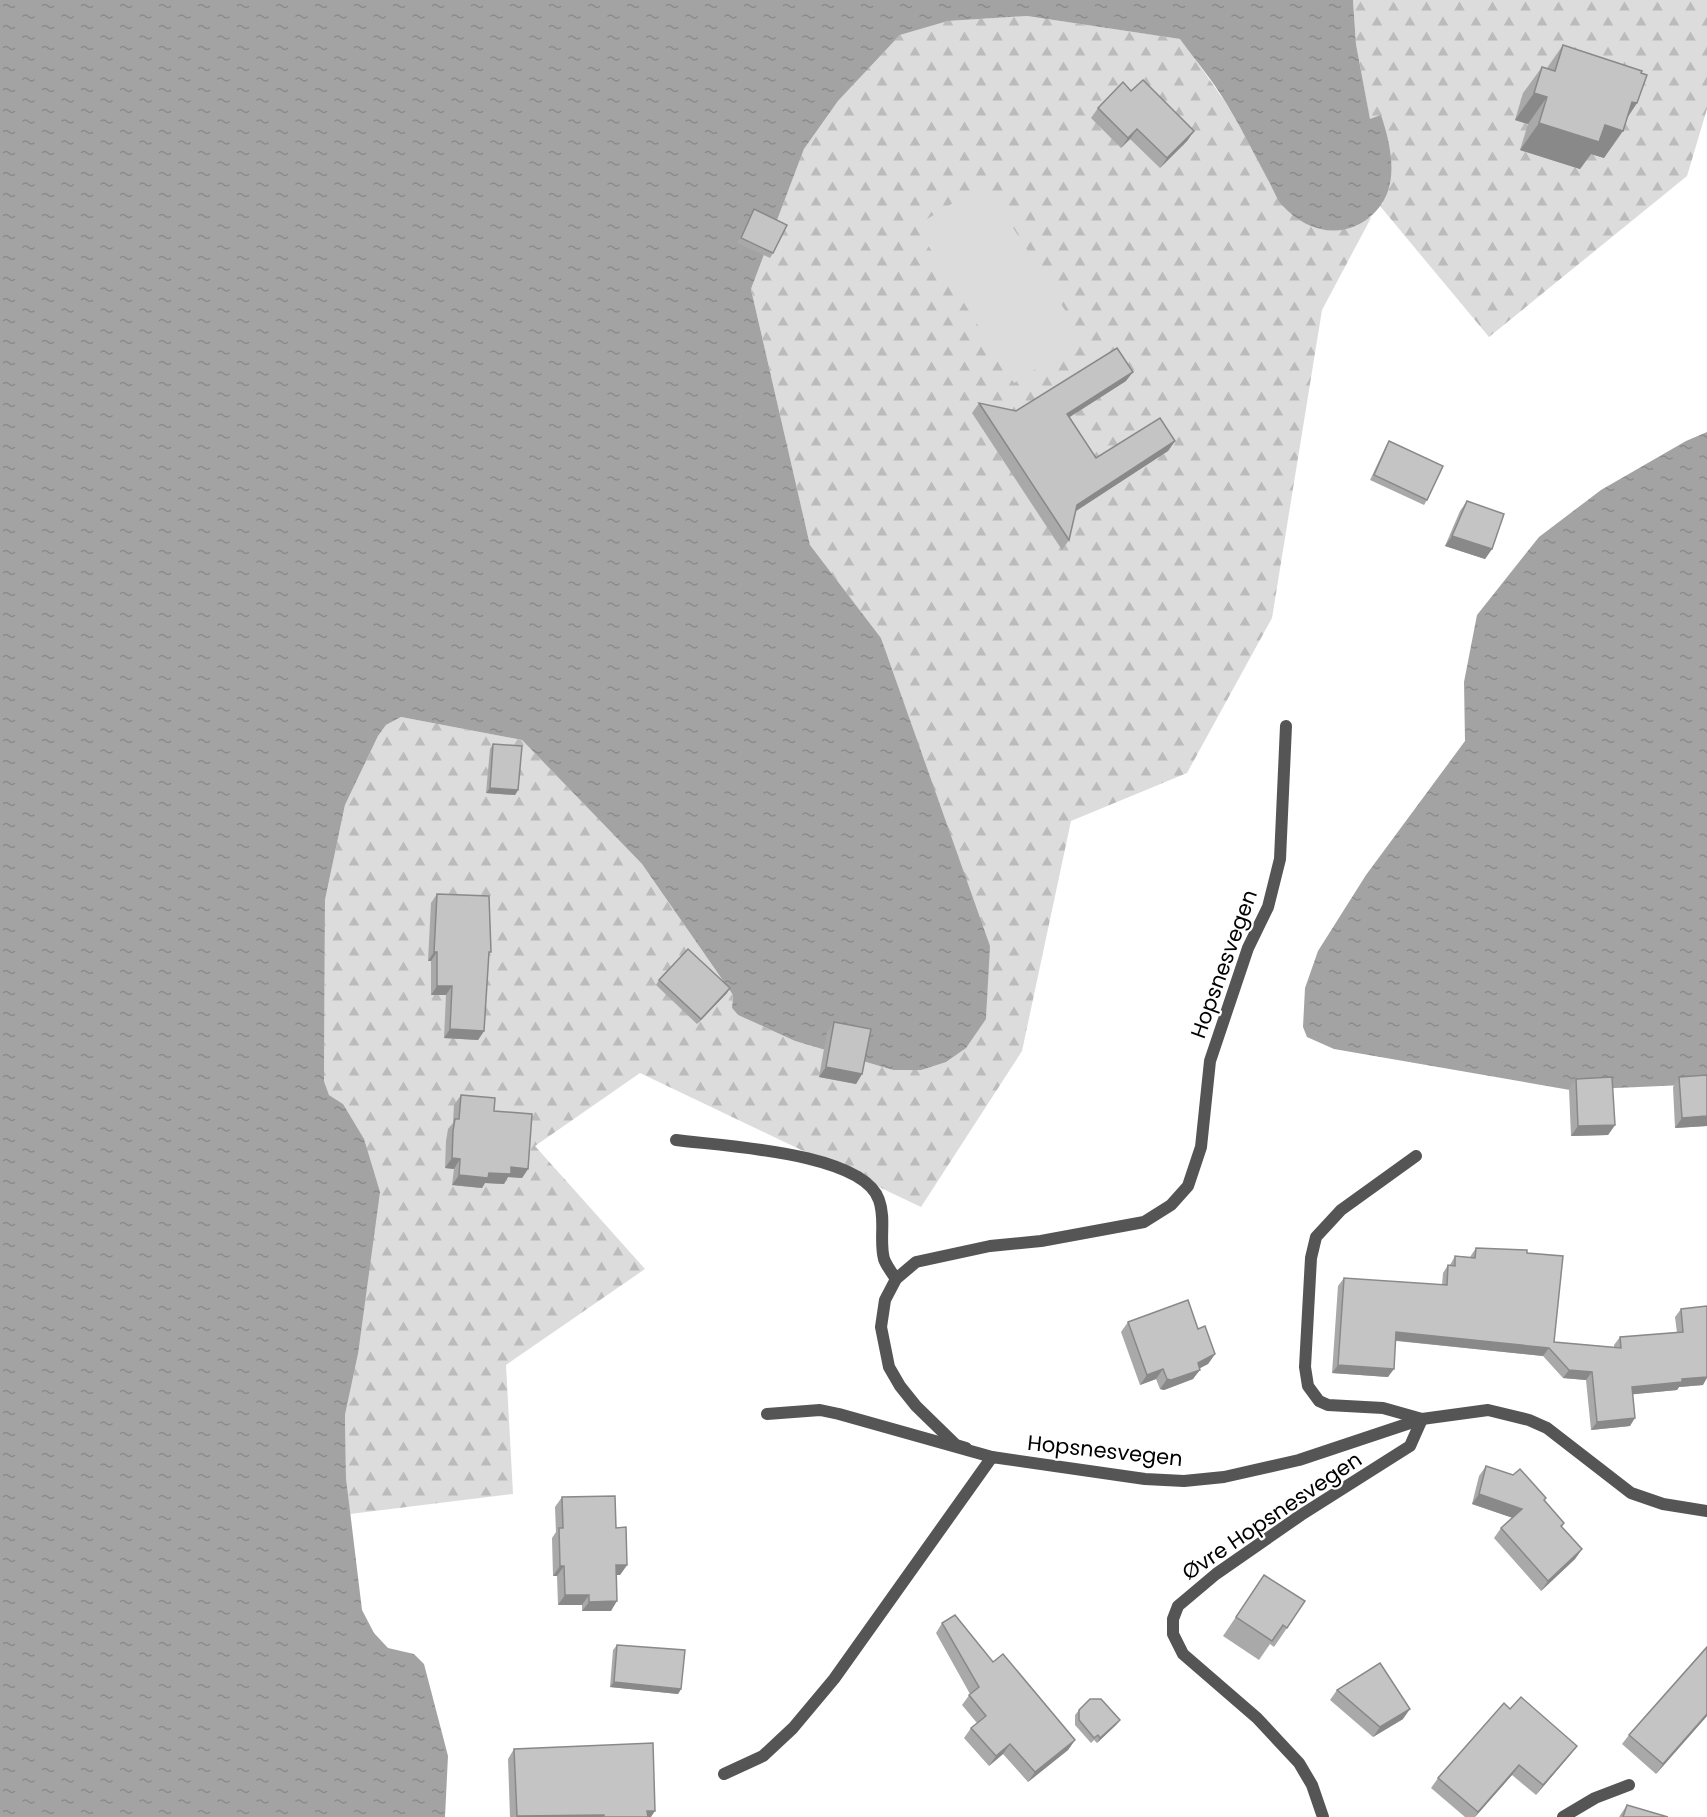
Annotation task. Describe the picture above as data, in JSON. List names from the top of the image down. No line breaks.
{"streets":{"street":["Hopsnesvegen","Øvre Hopsnesvegen"]},"crossings":[["Hopsnesvegen","Øvre Hopsnesvegen"]]}
